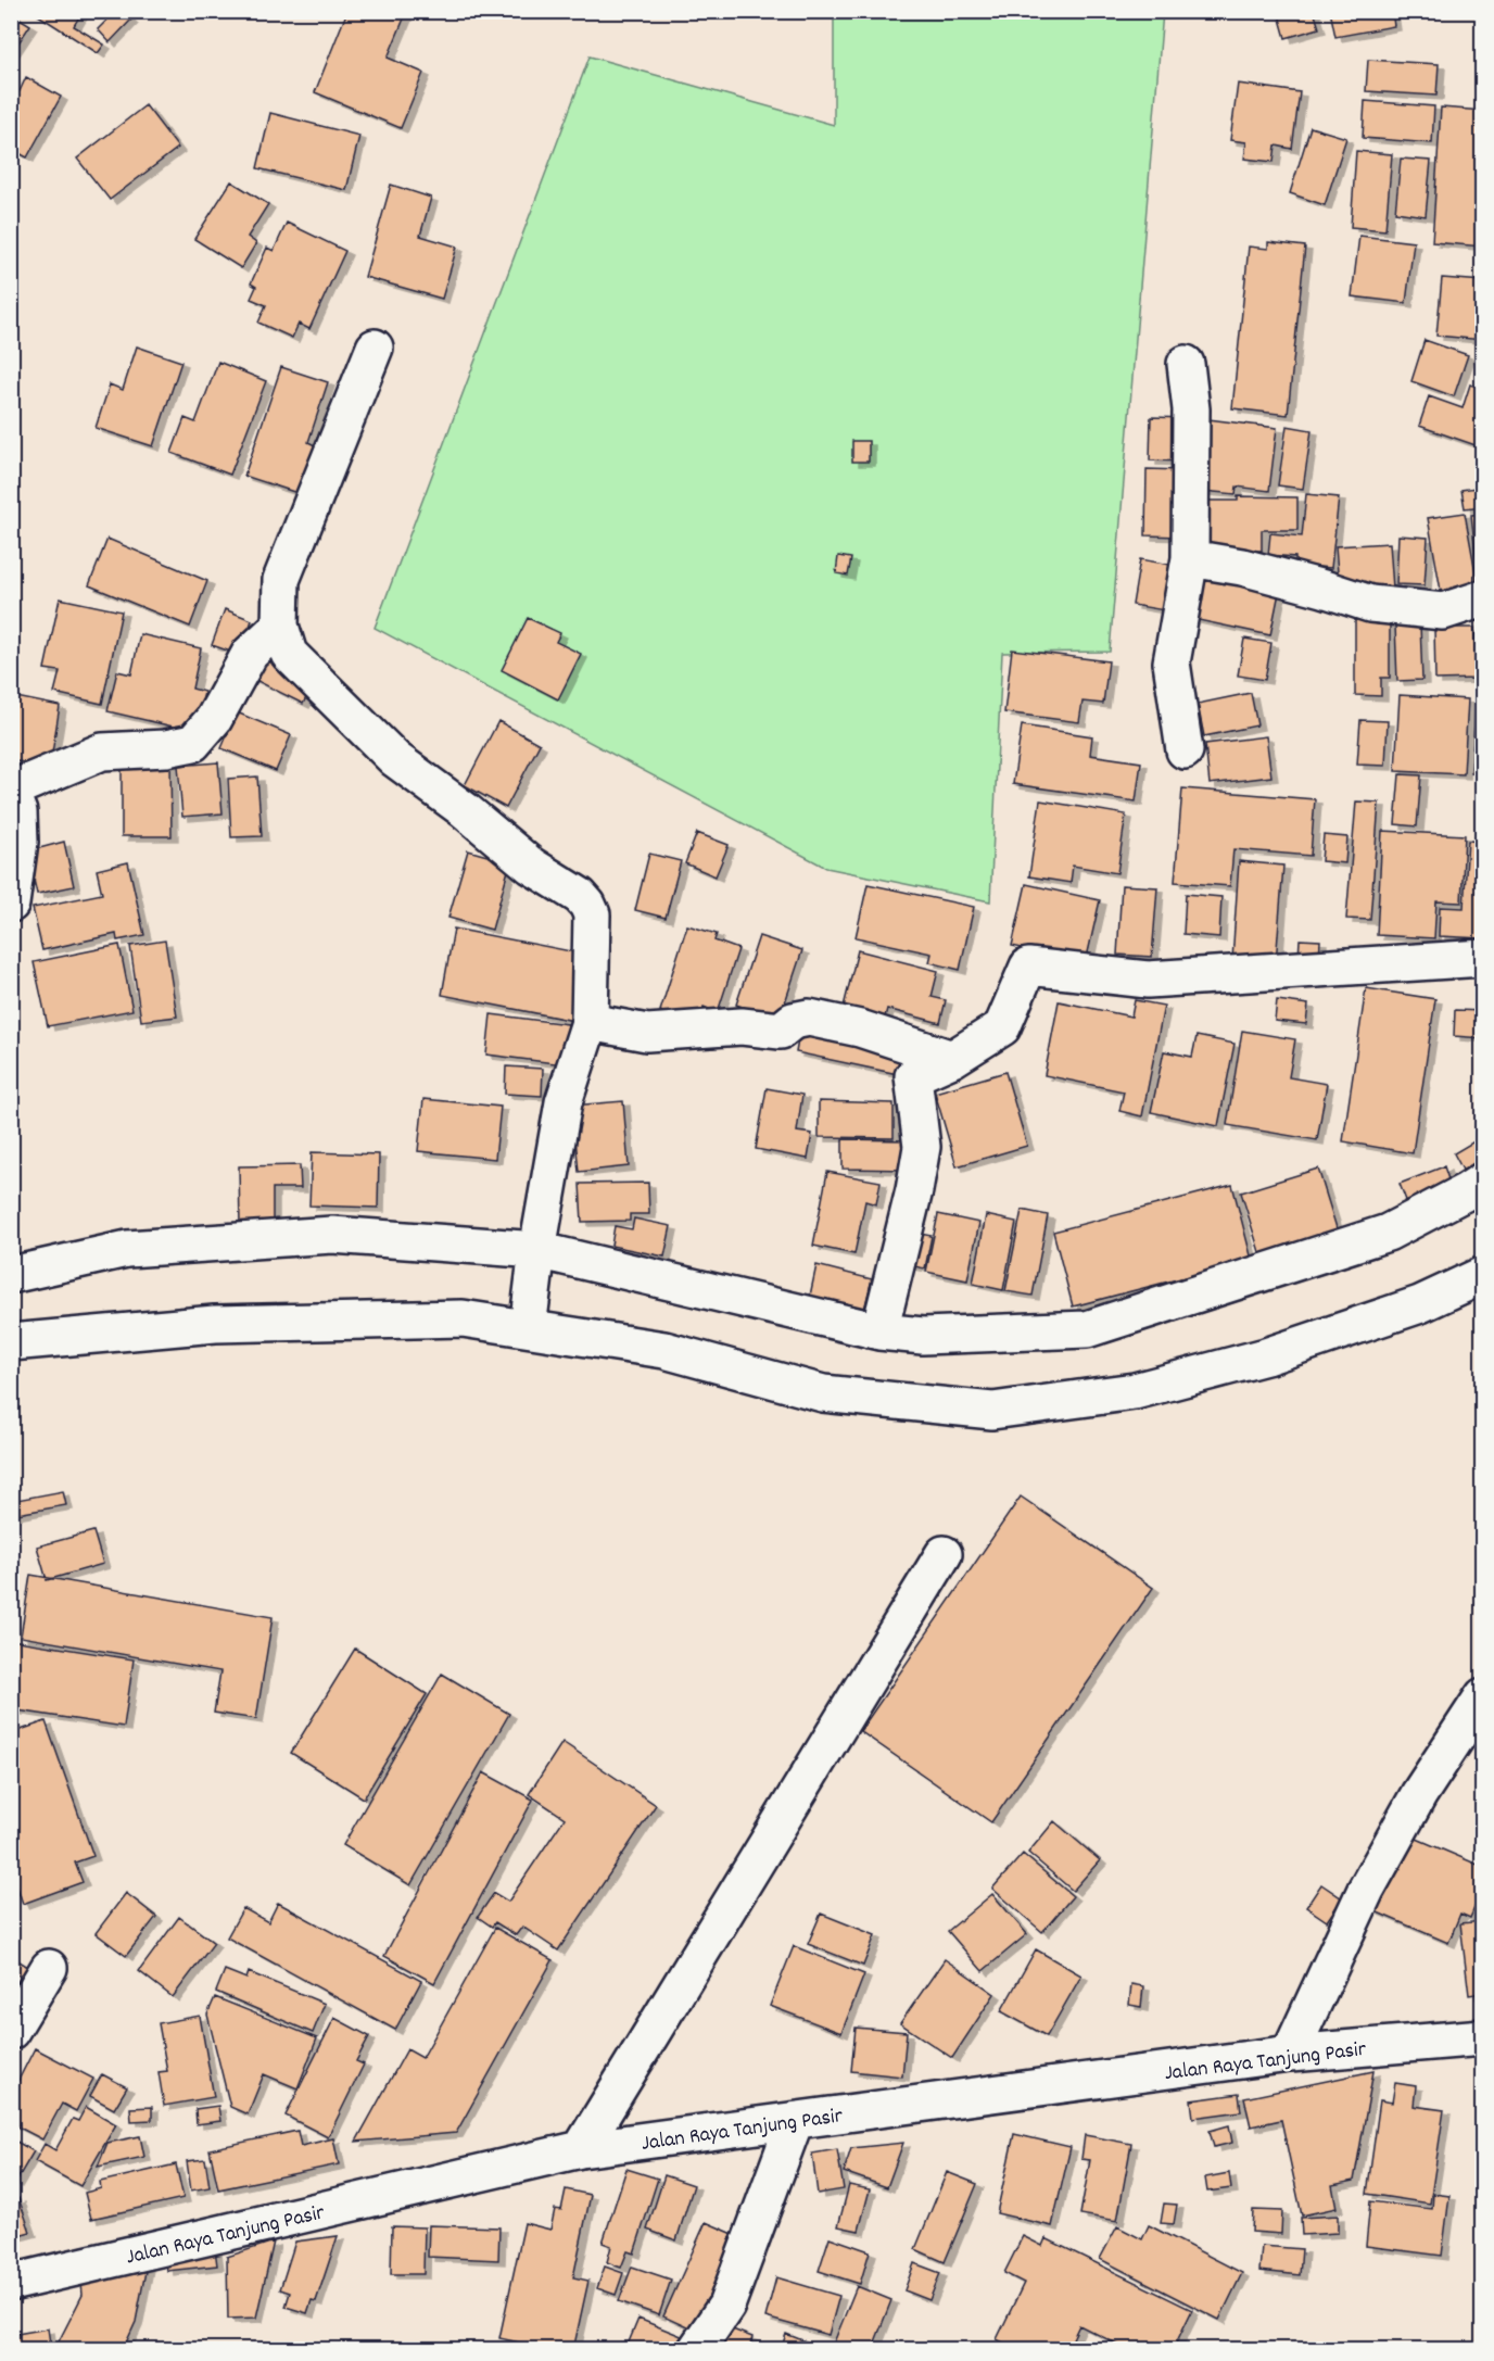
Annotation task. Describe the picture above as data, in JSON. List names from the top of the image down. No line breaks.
{"streets":{"street":["Jalan Raya Tanjung Pasir"]}}
